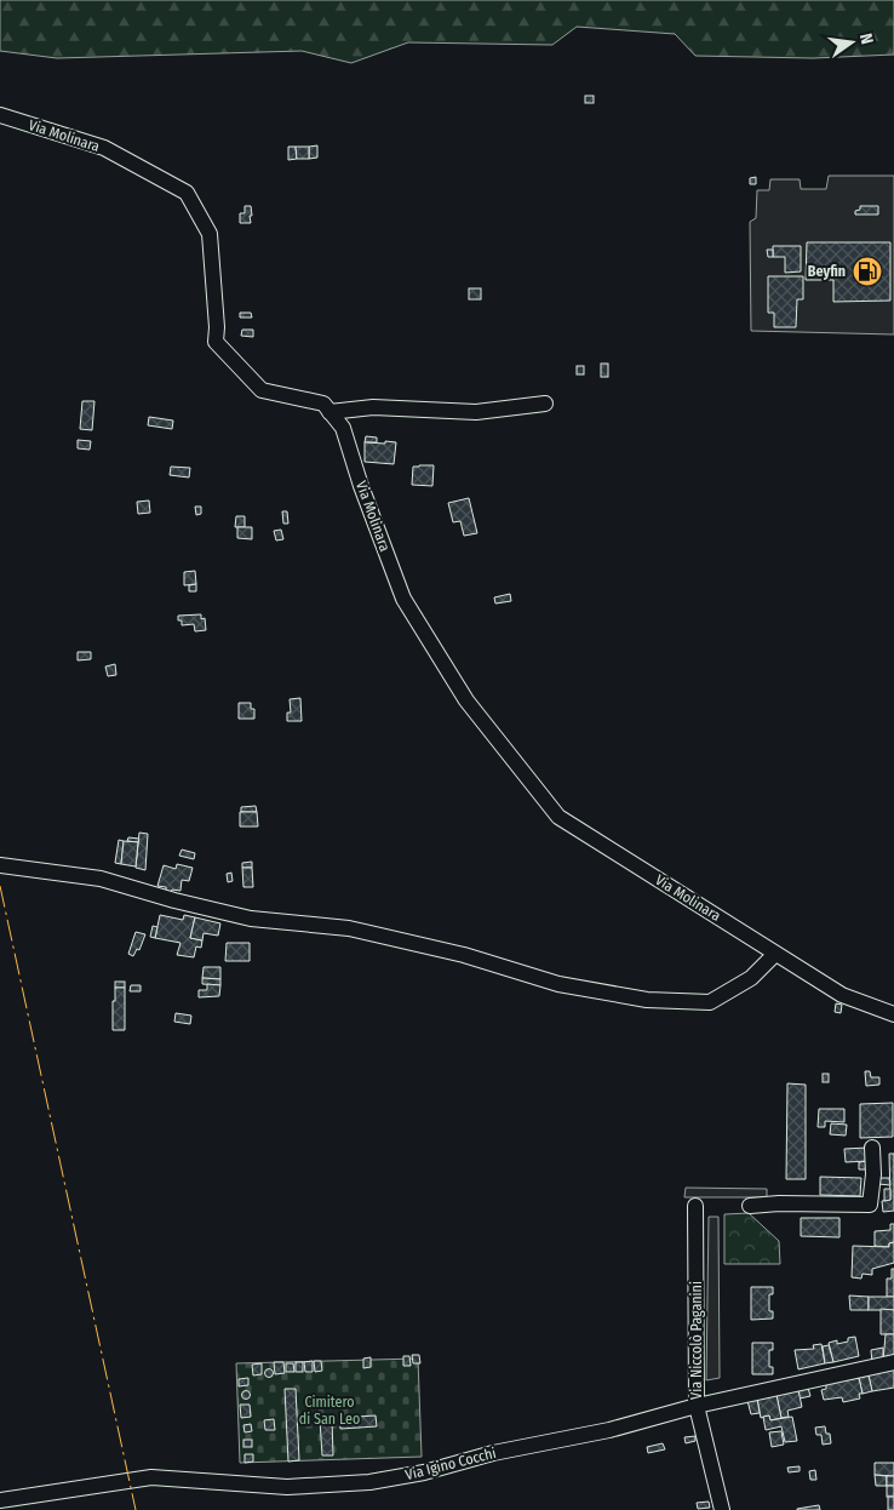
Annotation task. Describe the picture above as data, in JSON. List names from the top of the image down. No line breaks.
{"streets":{"street":["Via Molinara","Via Niccolò Paganini","Via Igino Cocchi"]},"crossings":[["Via Niccolò Paganini","Via Igino Cocchi"]],"parks":["Cimitero di San Leo"],"places":{"fuel station":["Beyfin"]},"north":"right"}
